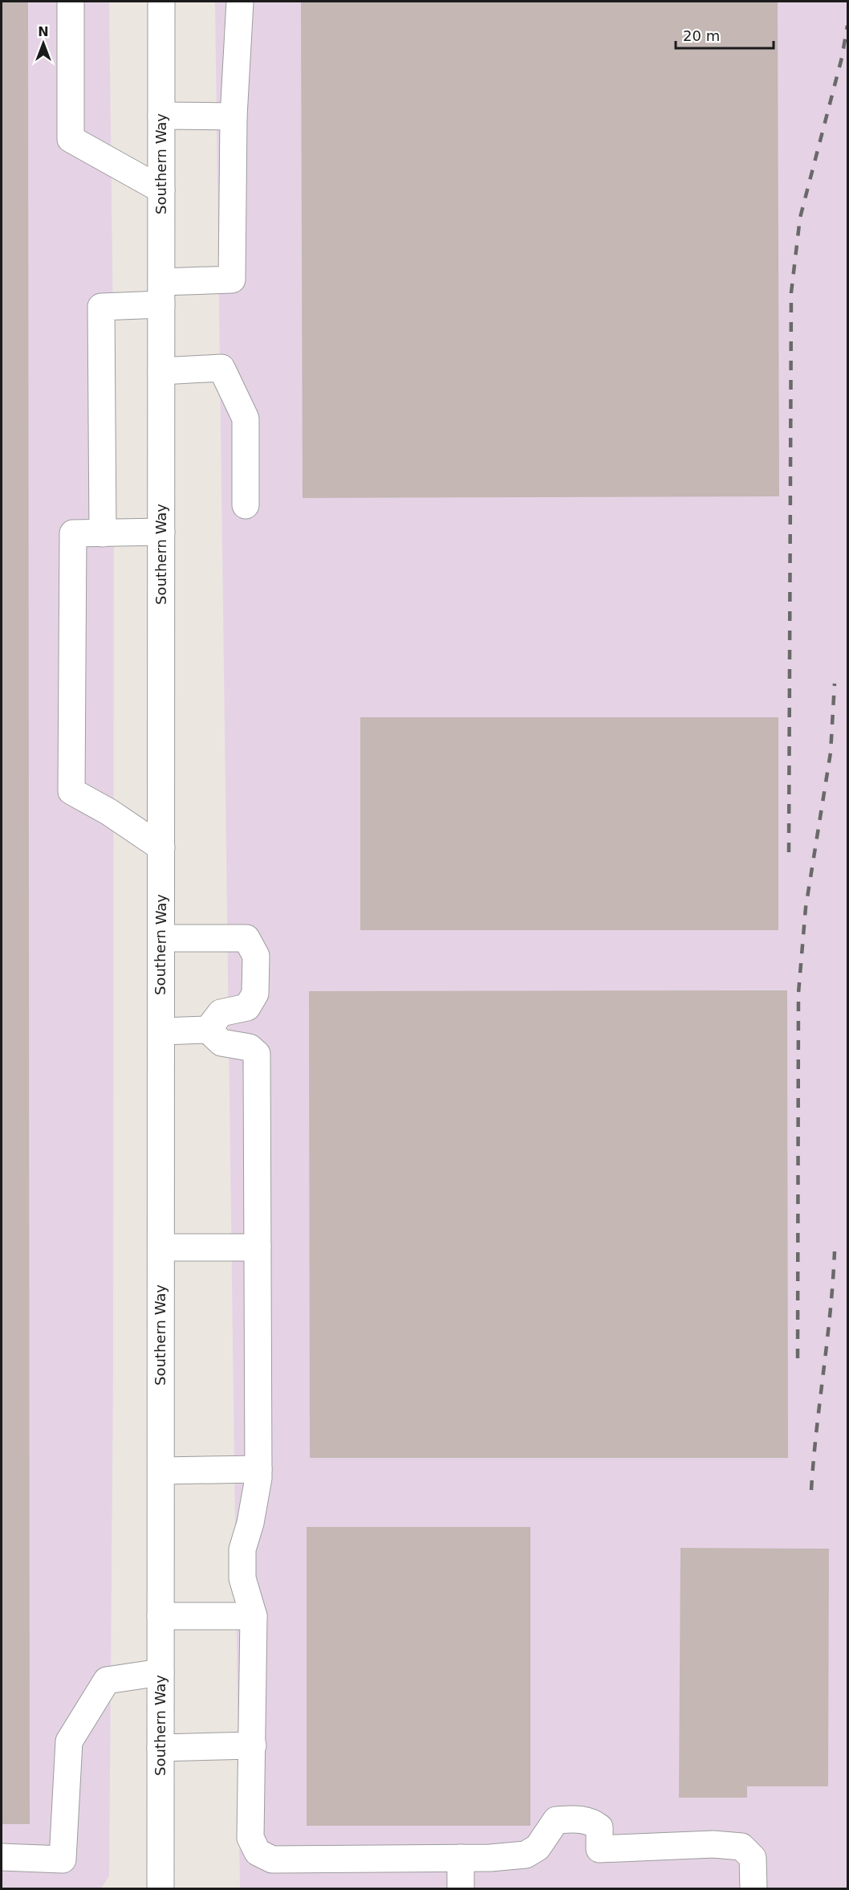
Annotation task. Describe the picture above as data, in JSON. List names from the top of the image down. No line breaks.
{"streets":{"street":["Southern Way"]},"scale_bar":"20 m","north":"top"}
